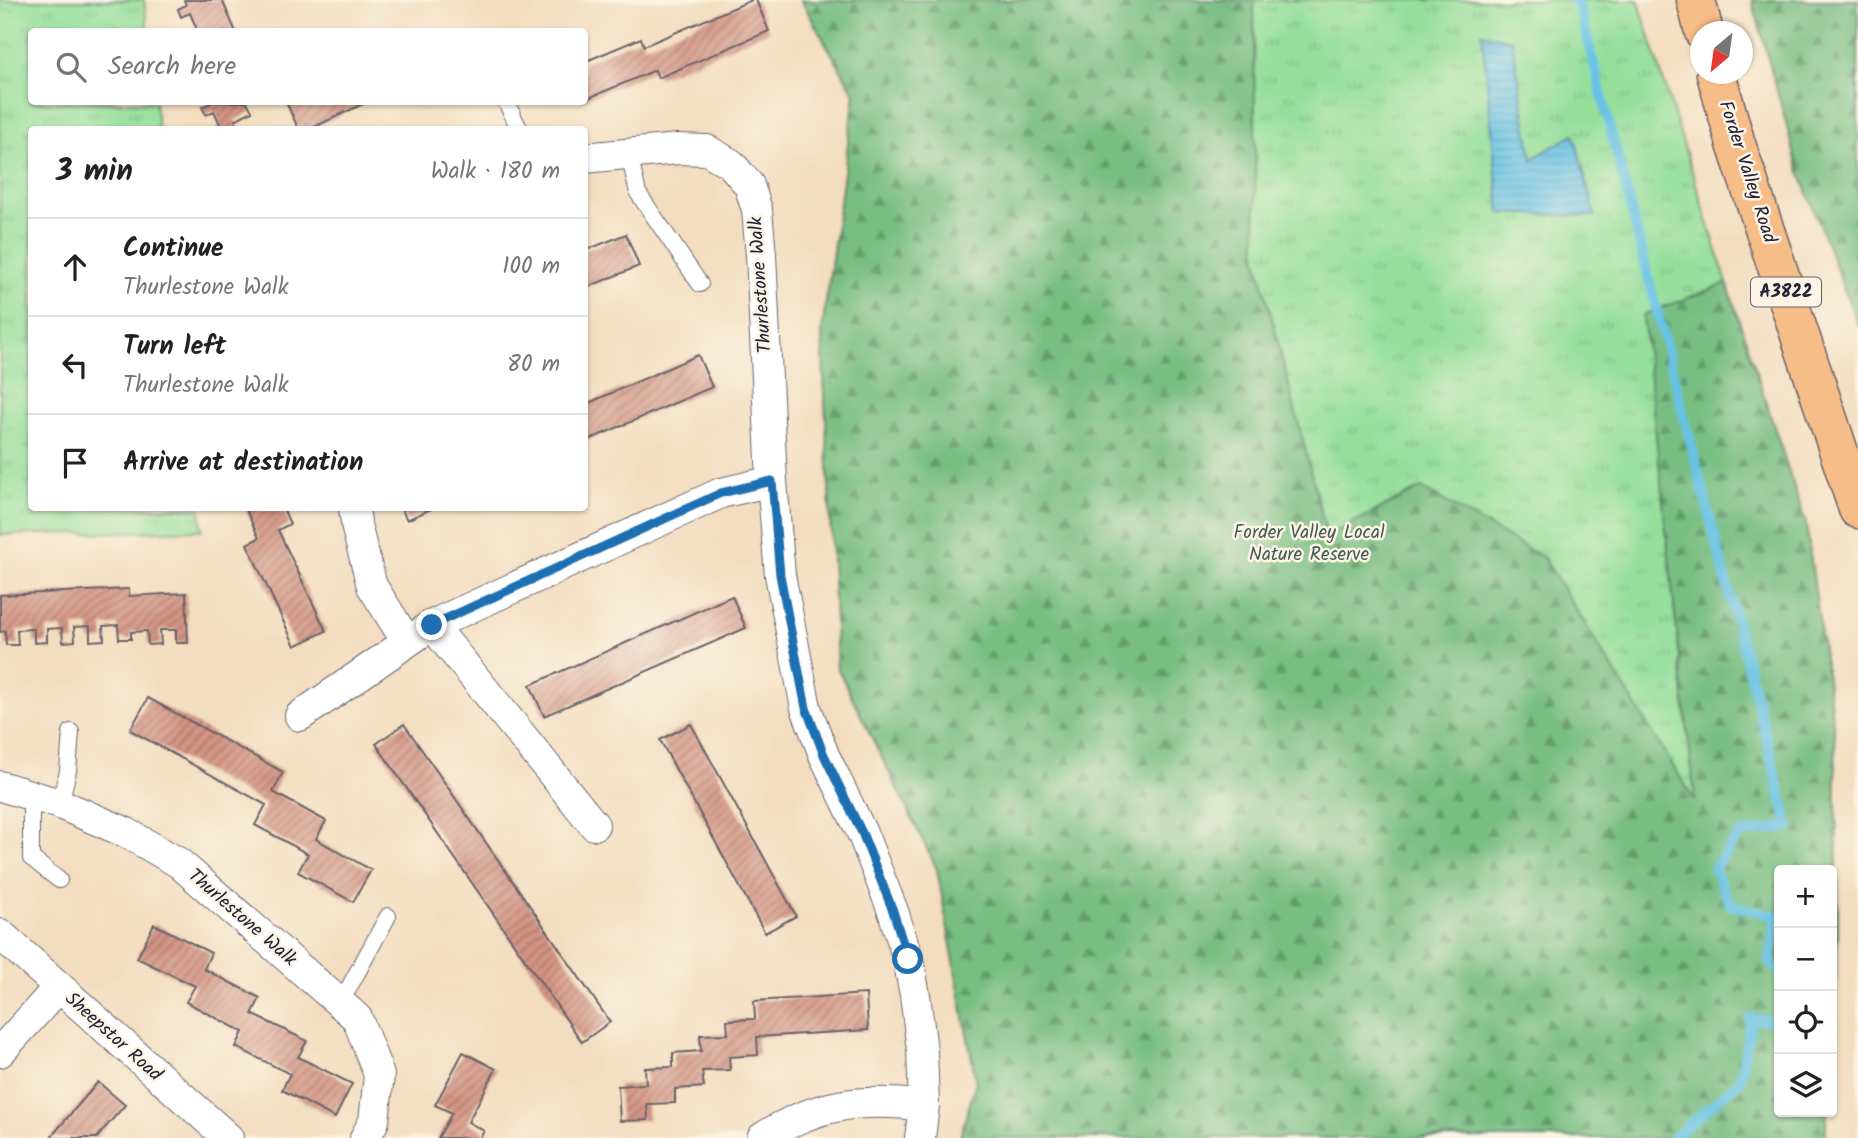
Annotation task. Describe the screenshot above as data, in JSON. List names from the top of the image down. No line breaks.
{"streets":{"main road":["Forder Valley Road","A3822"],"street":["Thurlestone Walk","Sheepstor Road"]},"parks":["Forder Valley Local Nature Reserve"],"north":"bottom left","page":{"search":"Search here","heading":["3 min","Walk · 180 m"],"list":[["Continue","Thurlestone Walk","100 m"],["Turn left","Thurlestone Walk","80 m"],"Arrive at destination"],"map_buttons":["+","−"]}}
